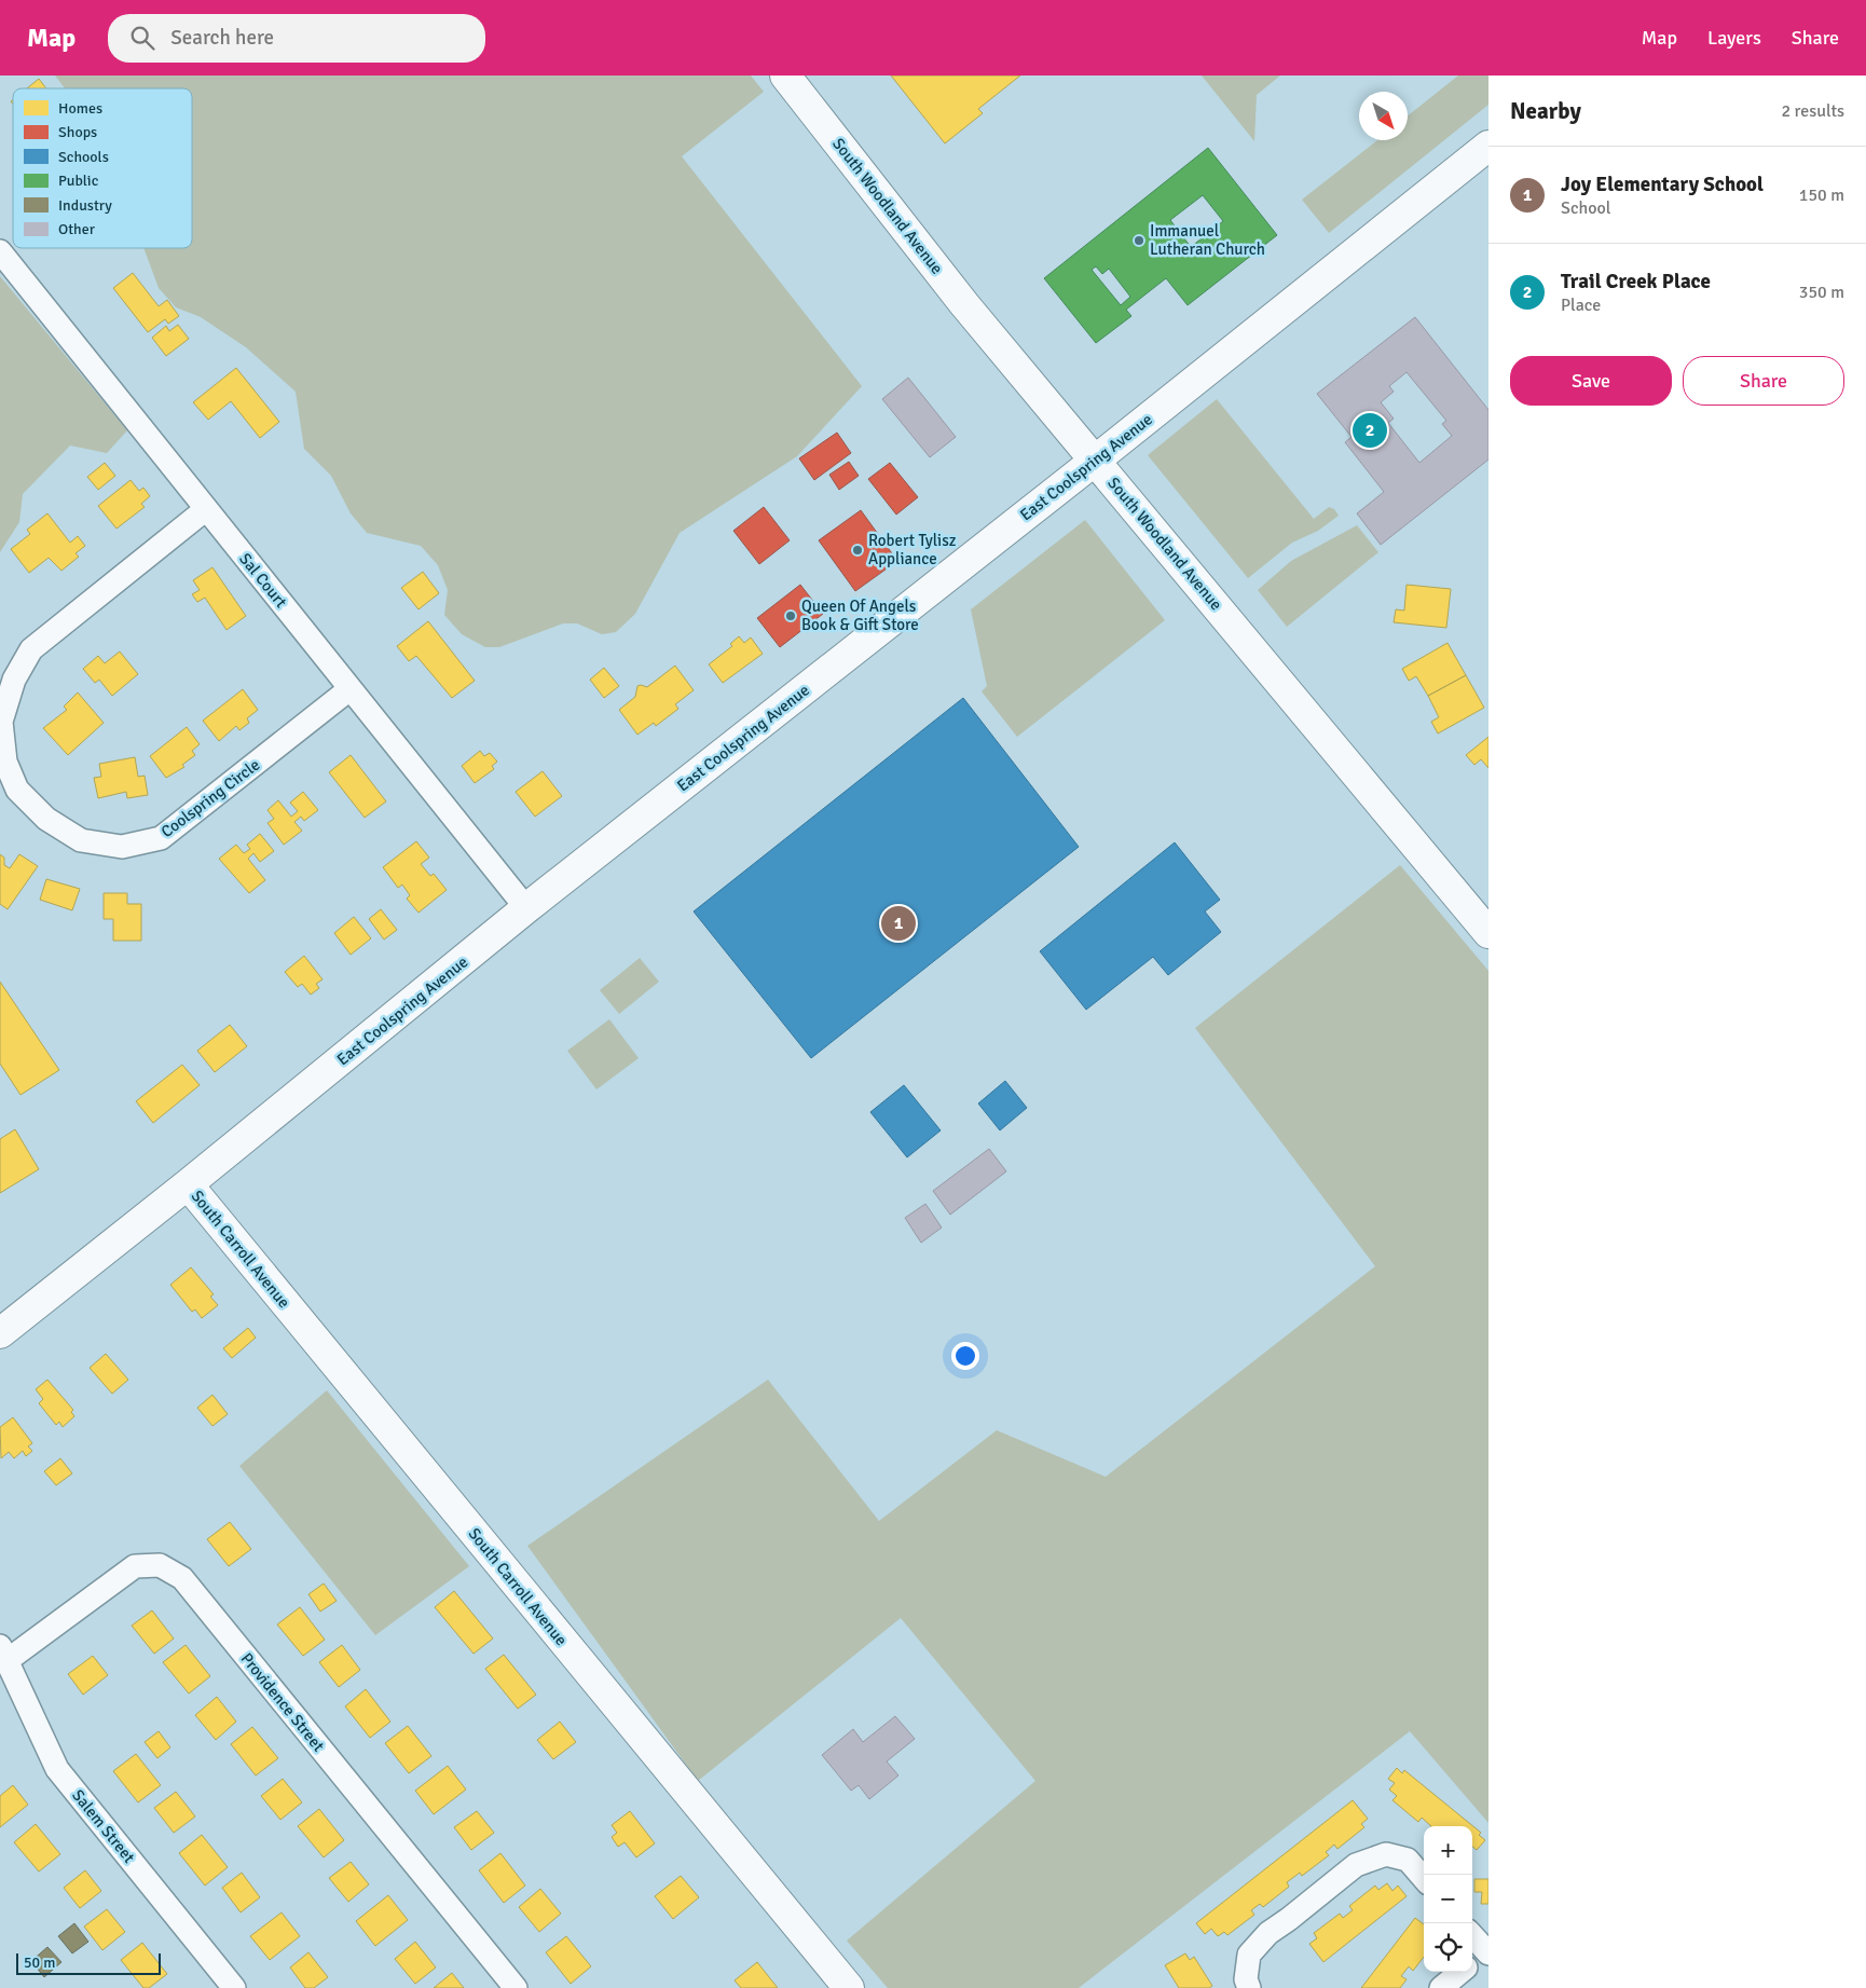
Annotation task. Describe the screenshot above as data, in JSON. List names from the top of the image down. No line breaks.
{"streets":{"street":["South Woodland Avenue","East Coolspring Avenue","Sal Court","Coolspring Circle","South Carroll Avenue","Providence Street","Salem Street"]},"crossings":[["South Woodland Avenue","East Coolspring Avenue"],["East Coolspring Avenue","Sal Court"],["East Coolspring Avenue","South Carroll Avenue"],["Sal Court","Coolspring Circle"],["Providence Street","Salem Street"]],"places":["Immanuel Lutheran Church","Robert Tylisz Appliance","Queen Of Angels Book & Gift Store"],"legend":["Homes","Shops","Schools","Public","Industry","Other"],"scale_bar":"50 m","north":"bottom right","page":{"header":"Map","search":"Search here","nav":["Map","Layers","Share"],"heading":["Nearby","2 results"],"list":[{"mark":"1","name":"Joy Elementary School","note":"School","value":"150 m"},{"mark":"2","name":"Trail Creek Place","note":"Place","value":"350 m"}],"buttons":["Save","Share"],"pins":["2","1"],"map_buttons":["+","−"],"scale":"50 m"}}
